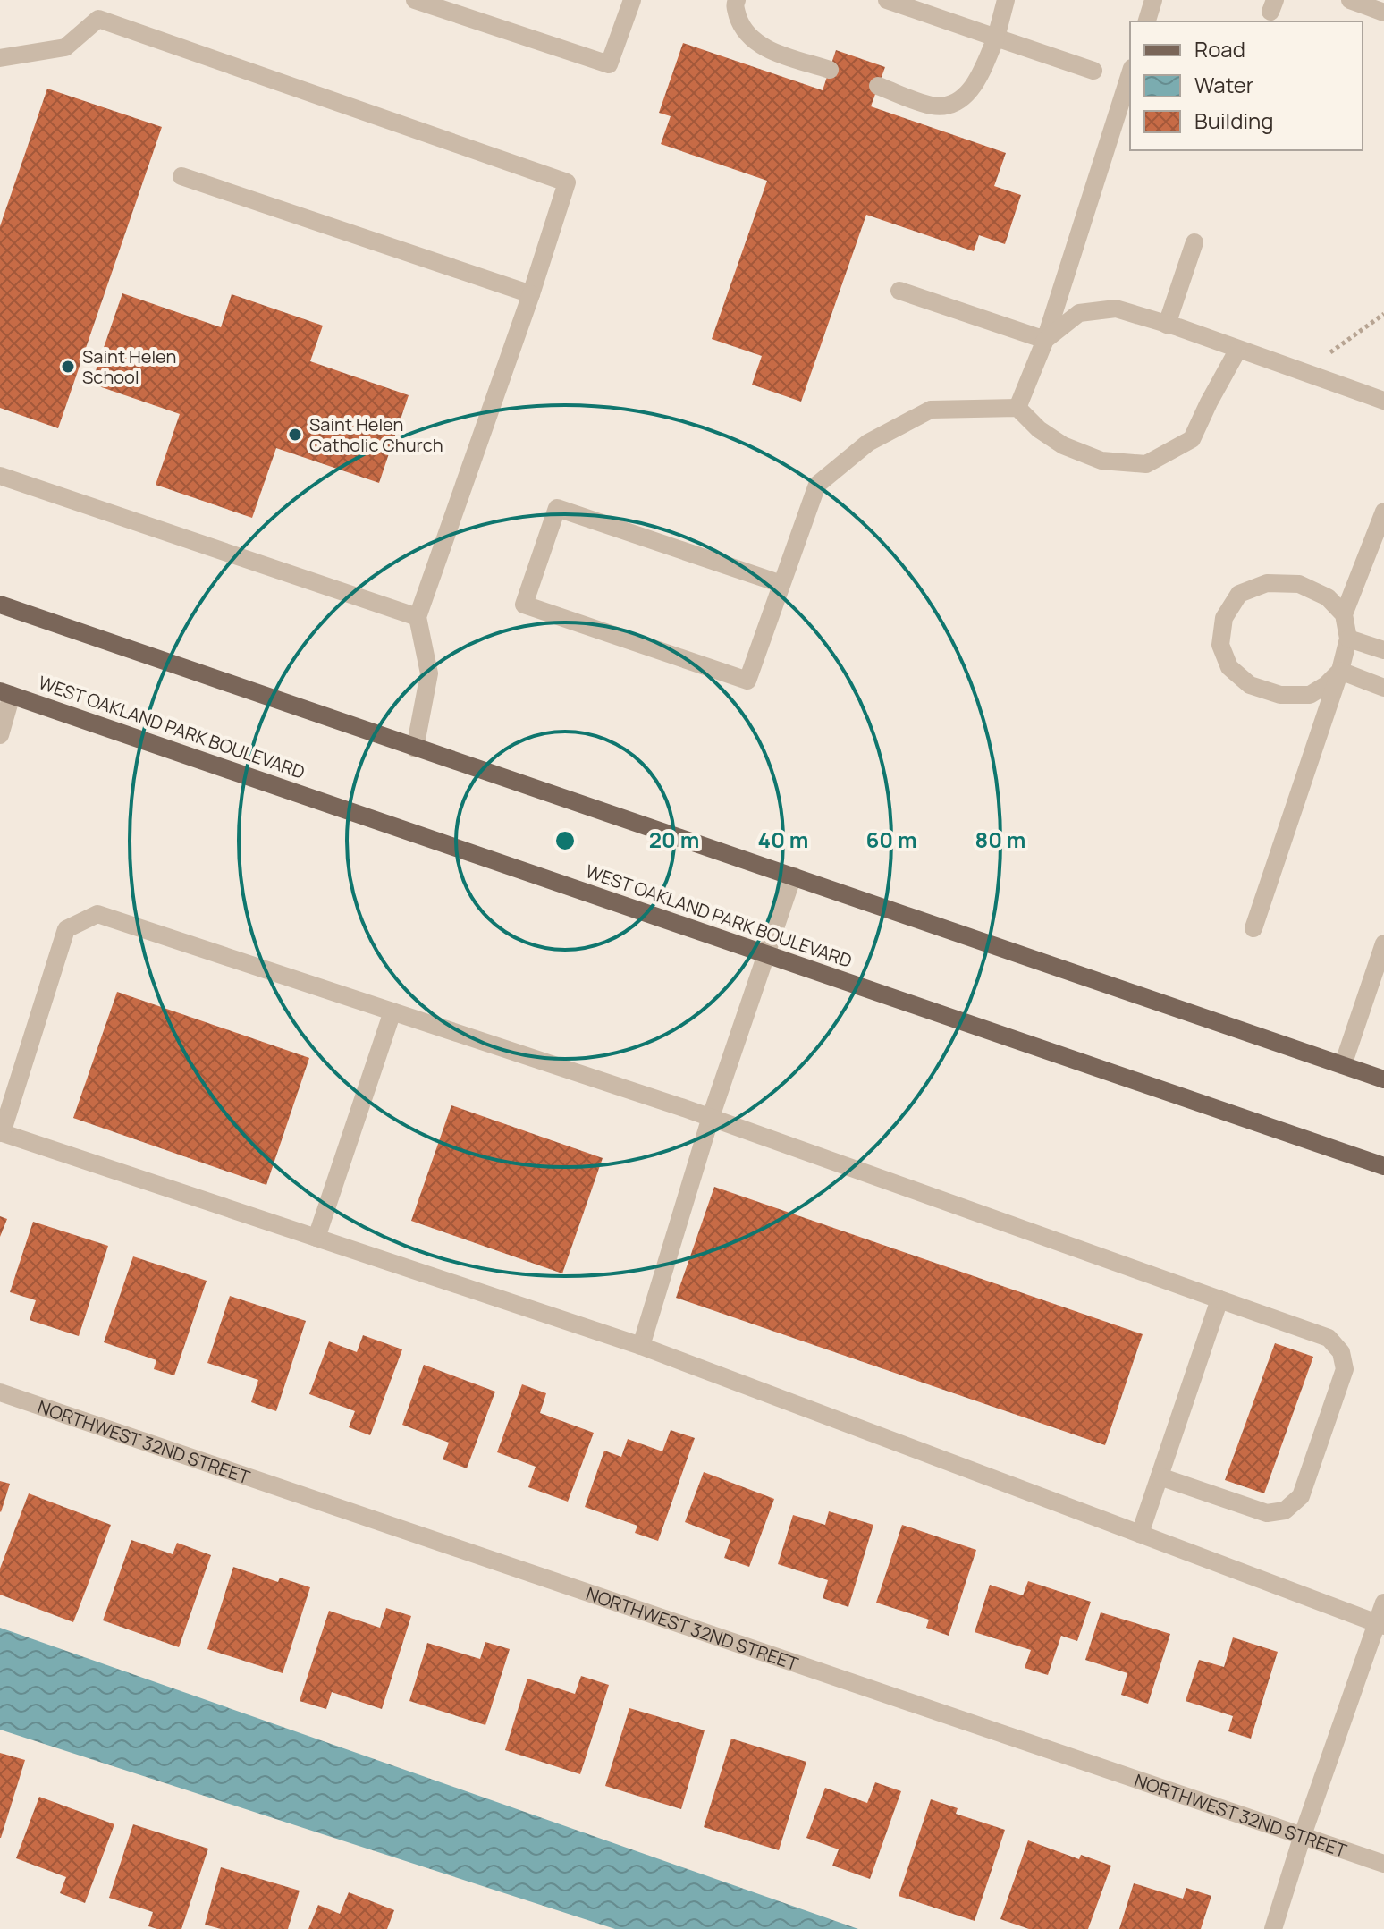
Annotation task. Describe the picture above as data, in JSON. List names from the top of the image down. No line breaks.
{"streets":{"main road":["WEST OAKLAND PARK BOULEVARD"],"street":["NORTHWEST 32ND STREET"]},"places":["Saint Helen School","Saint Helen Catholic Church"],"legend":["Road","Water","Building"],"rings":["20 m","40 m","60 m","80 m"]}
